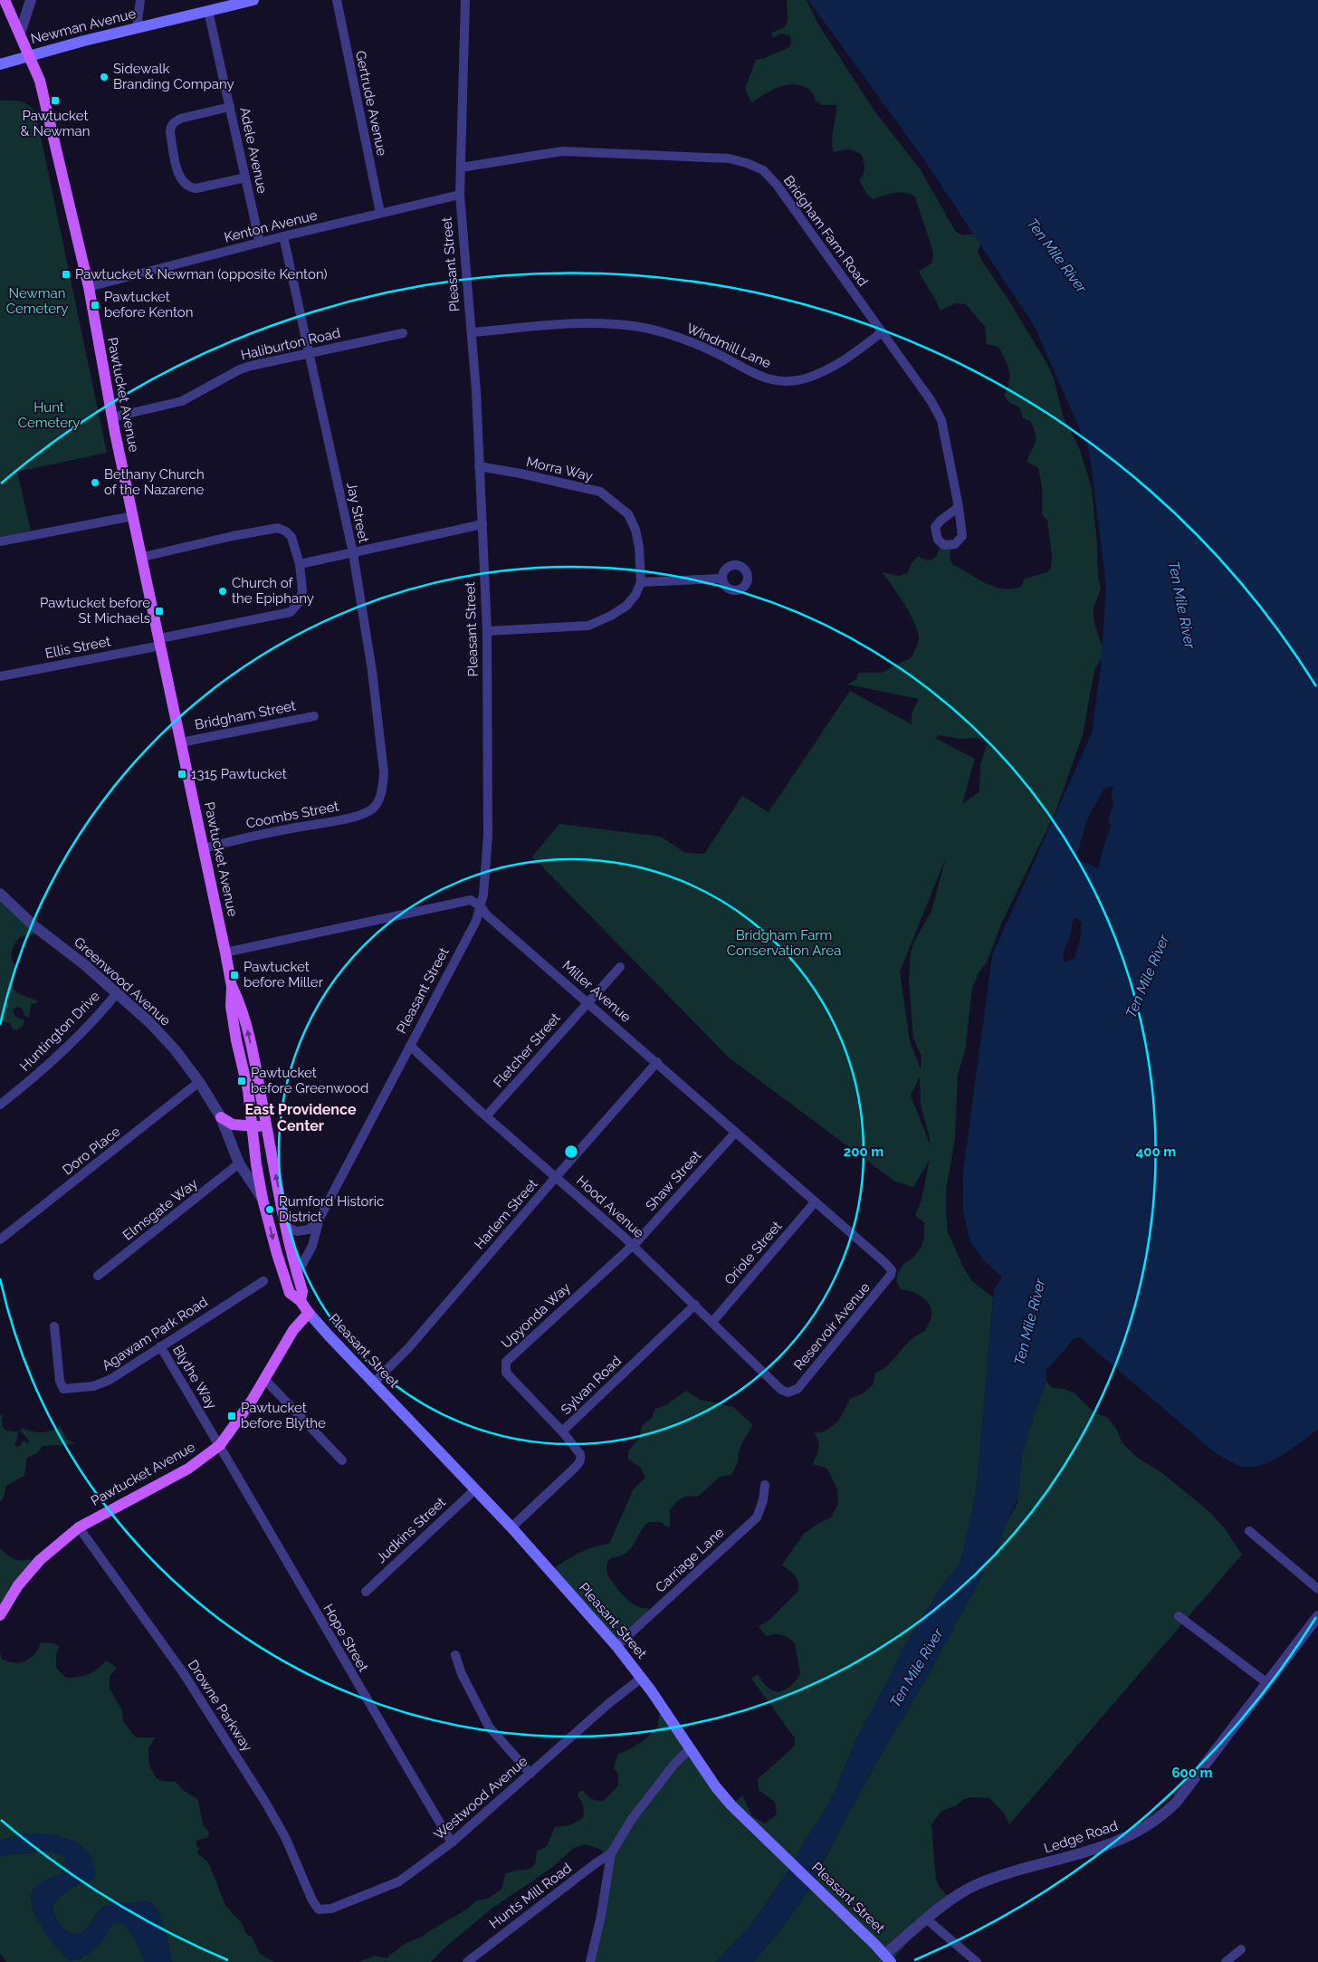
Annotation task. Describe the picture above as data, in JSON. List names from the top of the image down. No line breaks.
{"streets":{"main road":["Newman Avenue","Pleasant Street","Pawtucket Avenue"],"street":["Gertrude Avenue","Adele Avenue","Kenton Avenue","Bridgham Farm Road","Haliburton Road","Windmill Lane","Morra Way","Jay Street","Ellis Street","Bridgham Street","Coombs Street","Greenwood Avenue","Miller Avenue","Huntington Drive","Fletcher Street","Doro Place","Shaw Street","Hood Avenue","Elmsgate Way","Harlem Street","Oriole Street","Upyonda Way","Reservoir Avenue","Agawam Park Road","Blythe Way","Sylvan Road","Judkins Street","Carriage Lane","Hope Street","Drowne Parkway","Westwood Avenue","Ledge Road","Hunts Mill Road"]},"crossings":[["Newman Avenue","Adele Avenue"],["Newman Avenue","Pawtucket Avenue"],["Gertrude Avenue","Kenton Avenue"],["Adele Avenue","Kenton Avenue"],["Kenton Avenue","Pleasant Street"],["Kenton Avenue","Pawtucket Avenue"],["Kenton Avenue","Jay Street"],["Bridgham Farm Road","Pleasant Street"],["Bridgham Farm Road","Windmill Lane"],["Pleasant Street","Windmill Lane"],["Pleasant Street","Pawtucket Avenue"],["Pleasant Street","Morra Way"],["Pleasant Street","Miller Avenue"],["Pleasant Street","Hood Avenue"],["Pleasant Street","Harlem Street"],["Pleasant Street","Sylvan Road"],["Pleasant Street","Judkins Street"],["Pleasant Street","Carriage Lane"],["Pleasant Street","Westwood Avenue"],["Pleasant Street","Ledge Road"],["Pleasant Street","Hunts Mill Road"],["Haliburton Road","Pawtucket Avenue"],["Haliburton Road","Jay Street"],["Pawtucket Avenue","Ellis Street"],["Pawtucket Avenue","Bridgham Street"],["Pawtucket Avenue","Coombs Street"],["Pawtucket Avenue","Greenwood Avenue"],["Pawtucket Avenue","Blythe Way"],["Pawtucket Avenue","Hope Street"],["Pawtucket Avenue","Drowne Parkway"],["Jay Street","Coombs Street"],["Greenwood Avenue","Huntington Drive"],["Greenwood Avenue","Doro Place"],["Greenwood Avenue","Elmsgate Way"],["Miller Avenue","Fletcher Street"],["Miller Avenue","Shaw Street"],["Miller Avenue","Harlem Street"],["Miller Avenue","Oriole Street"],["Miller Avenue","Reservoir Avenue"],["Fletcher Street","Hood Avenue"],["Shaw Street","Hood Avenue"],["Shaw Street","Upyonda Way"],["Hood Avenue","Harlem Street"],["Hood Avenue","Oriole Street"],["Hood Avenue","Upyonda Way"],["Hood Avenue","Reservoir Avenue"],["Hood Avenue","Sylvan Road"],["Upyonda Way","Sylvan Road"],["Agawam Park Road","Blythe Way"],["Blythe Way","Hope Street"],["Hope Street","Westwood Avenue"],["Drowne Parkway","Westwood Avenue"]],"districts":["East Providence Center"],"water":["Ten Mile River"],"parks":["Newman Cemetery","Hunt Cemetery","Bridgham Farm Conservation Area"],"places":{"other":["Sidewalk Branding Company","Bethany Church of the Nazarene","Church of the Epiphany","Rumford Historic District"],"transit":["Pawtucket & Newman","Pawtucket & Newman (opposite Kenton)","Pawtucket before Kenton","Pawtucket before St Michaels","1315 Pawtucket","Pawtucket before Miller","Pawtucket before Greenwood","Pawtucket before Blythe"]},"rings":["200 m","400 m","600 m"]}
